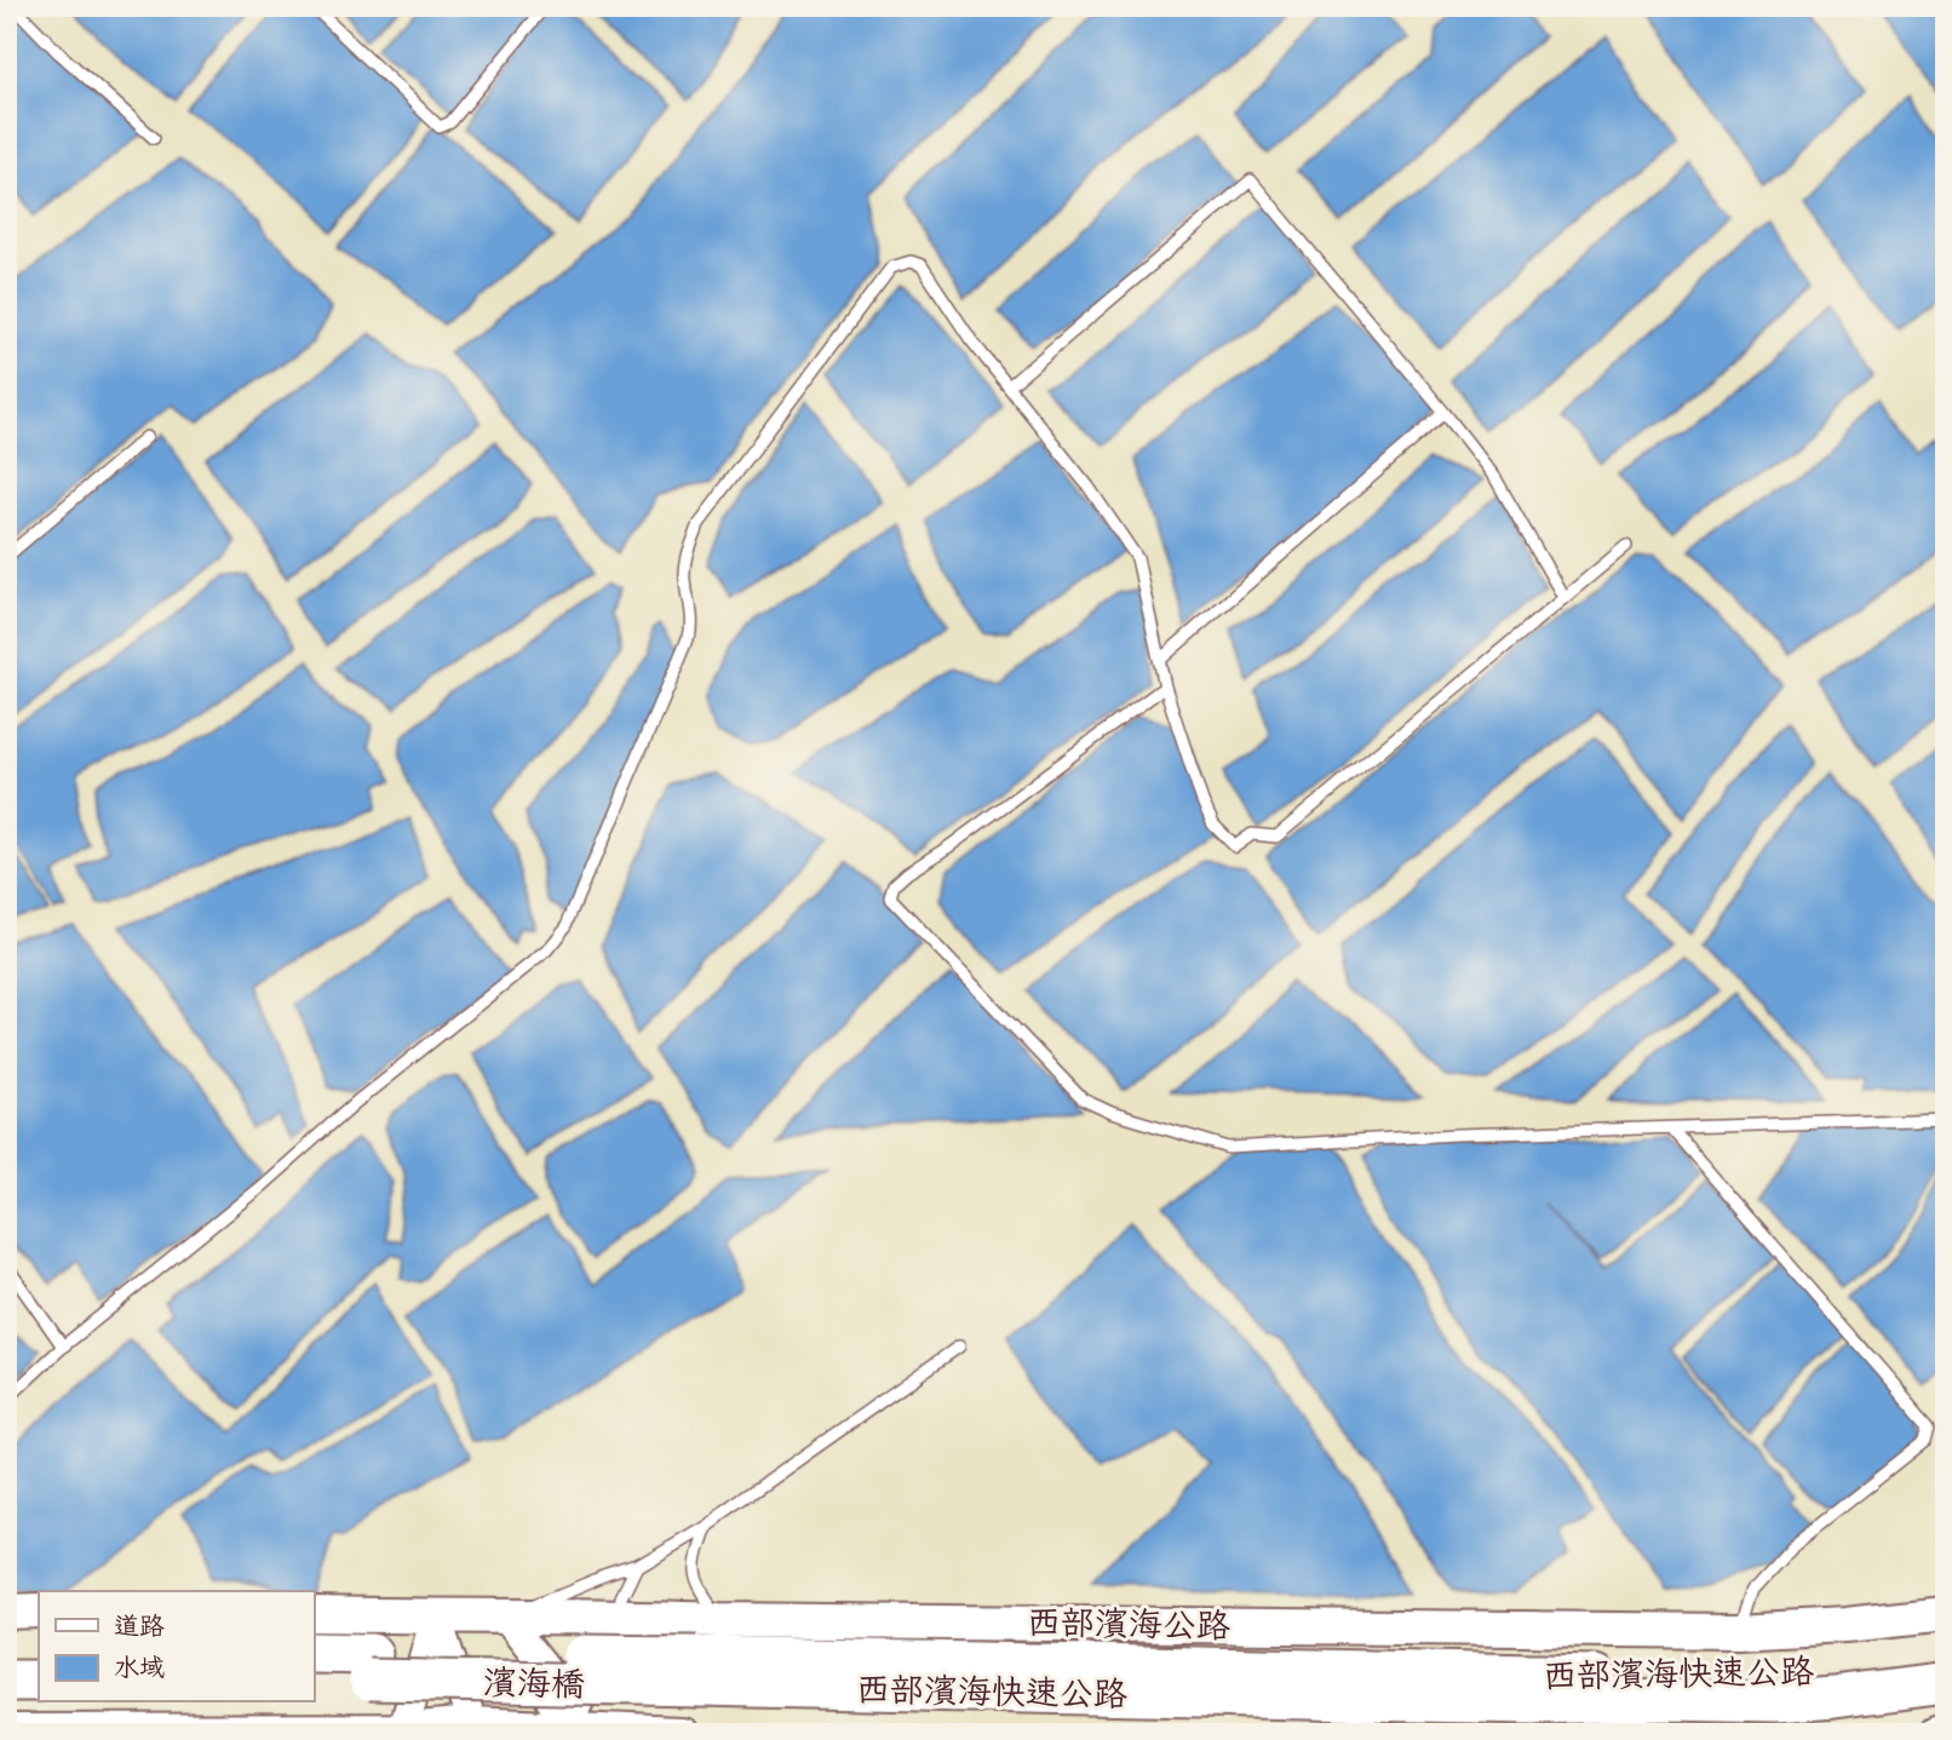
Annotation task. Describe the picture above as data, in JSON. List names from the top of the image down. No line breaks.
{"streets":{"highway":["西部濱海快速公路","濱海橋"],"main road":["西部濱海公路"]},"crossings":[["西部濱海快速公路","濱海橋"]],"legend":["道路","水域"]}
